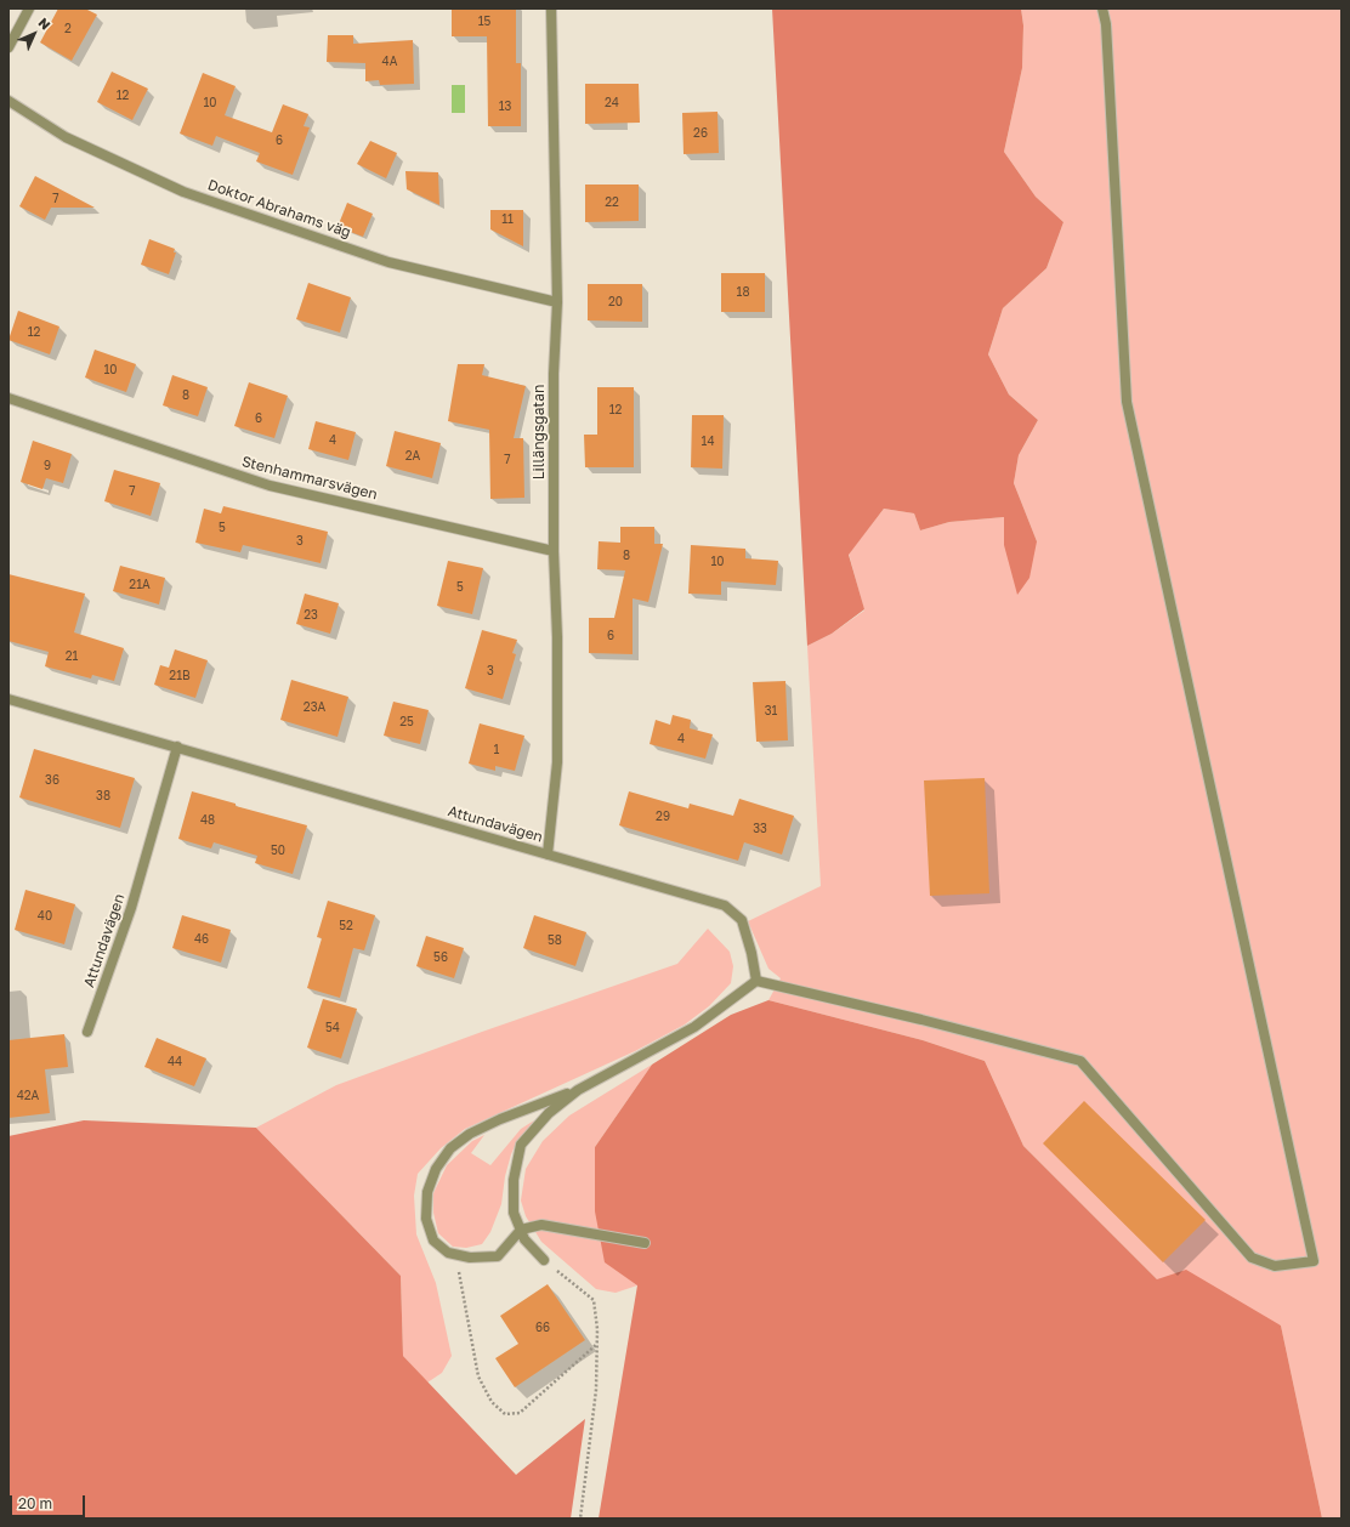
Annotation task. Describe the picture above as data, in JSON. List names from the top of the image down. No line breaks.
{"streets":{"street":["Doktor Abrahams väg","Lillängsgatan","Stenhammarsvägen","Attundavägen"]},"crossings":[["Doktor Abrahams väg","Lillängsgatan"],["Lillängsgatan","Stenhammarsvägen"],["Lillängsgatan","Attundavägen"]],"house_numbers":["15","2","4A","12","10","24","13","26","6","7","22","11","18","20","12","10","8","12","6","4","14","2A","7","9","7","5","3","8","10","21A","5","23","6","21","3","21B","23A","31","25","4","1","36","38","29","48","33","50","40","52","46","58","56","54","44","42A","66"],"scale_bar":"20 m","north":"top right"}
